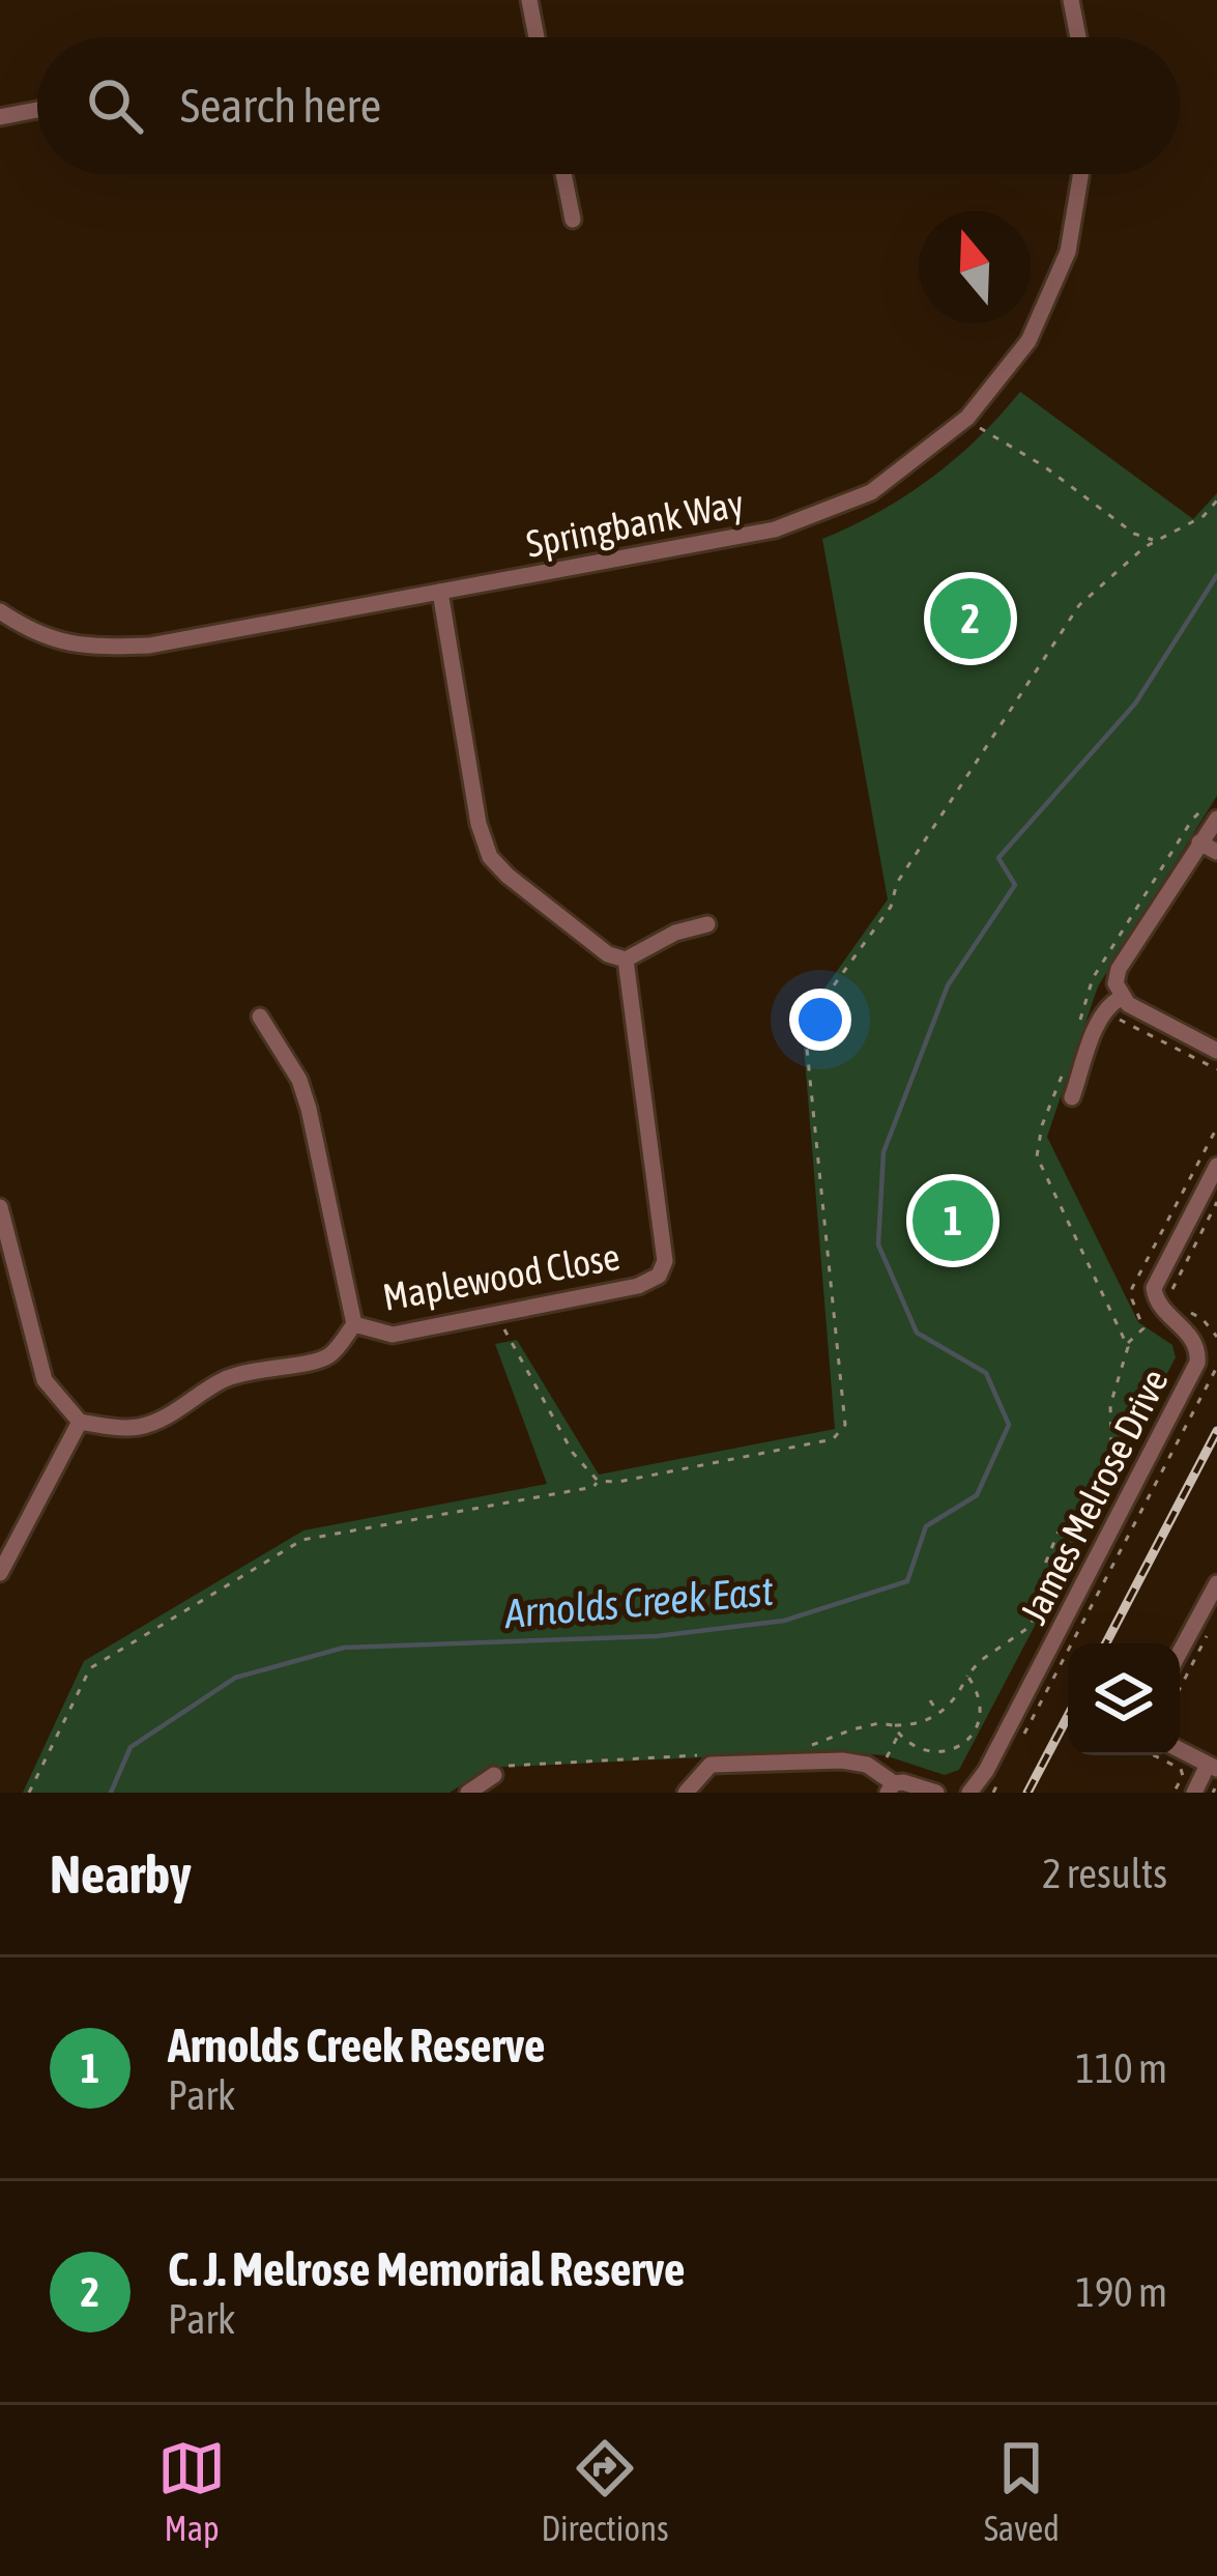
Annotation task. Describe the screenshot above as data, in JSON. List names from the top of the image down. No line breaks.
{"streets":{"street":["Springbank Way","Maplewood Close","James Melrose Drive"]},"water":["Arnolds Creek East"],"north":"top","page":{"search":"Search here","pins":["2","1"],"heading":["Nearby","2 results"],"list":[{"mark":"1","name":"Arnolds Creek Reserve","note":"Park","value":"110 m"},{"mark":"2","name":"C. J. Melrose Memorial Reserve","note":"Park","value":"190 m"}],"nav":["Map","Directions","Saved"]}}
